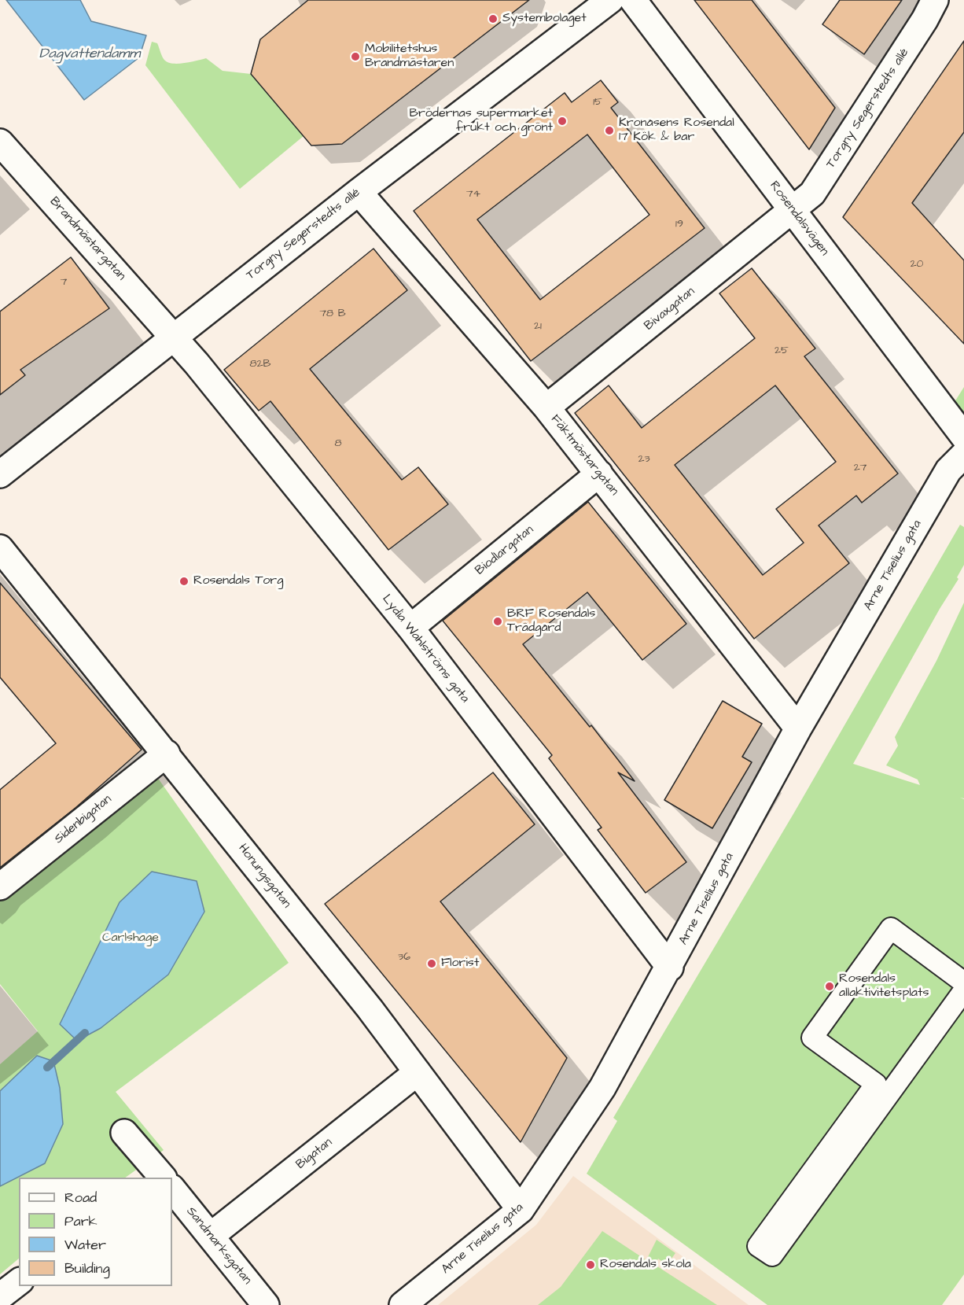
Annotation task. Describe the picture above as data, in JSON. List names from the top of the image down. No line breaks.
{"streets":{"street":["Torgny Segerstedts allé","Rosendalsvägen","Brandmästargatan","Bivaxgatan","Fäktmästargatan","Biodlargatan","Arne Tiselius gata","Lydia Wahlströms gata","Sidenbigatan","Honungsgatan","Bigatan","Sandmarksgatan"]},"crossings":[["Torgny Segerstedts allé","Rosendalsvägen"],["Torgny Segerstedts allé","Brandmästargatan"],["Torgny Segerstedts allé","Bivaxgatan"],["Torgny Segerstedts allé","Fäktmästargatan"],["Torgny Segerstedts allé","Lydia Wahlströms gata"],["Rosendalsvägen","Bivaxgatan"],["Brandmästargatan","Lydia Wahlströms gata"],["Bivaxgatan","Fäktmästargatan"],["Fäktmästargatan","Biodlargatan"],["Fäktmästargatan","Arne Tiselius gata"],["Biodlargatan","Lydia Wahlströms gata"],["Arne Tiselius gata","Lydia Wahlströms gata"],["Arne Tiselius gata","Honungsgatan"],["Sidenbigatan","Honungsgatan"],["Honungsgatan","Bigatan"],["Bigatan","Sandmarksgatan"]],"water":["Dagvattendamm"],"parks":["Carlshage"],"places":["Systembolaget","Mobilitetshus Brandmästaren","Brödernas supermarket frukt och grönt","Kronåsens Rosendal 17 Kök & bar","Rosendals Torg","BRF Rosendals Trädgård","Florist","Rosendals allaktivitetsplats","Rosendals skola"],"house_numbers":["15","74","19","20","7","78 B","21","25","82B","8","23","27","36"],"legend":["Road","Park","Water","Building"]}
